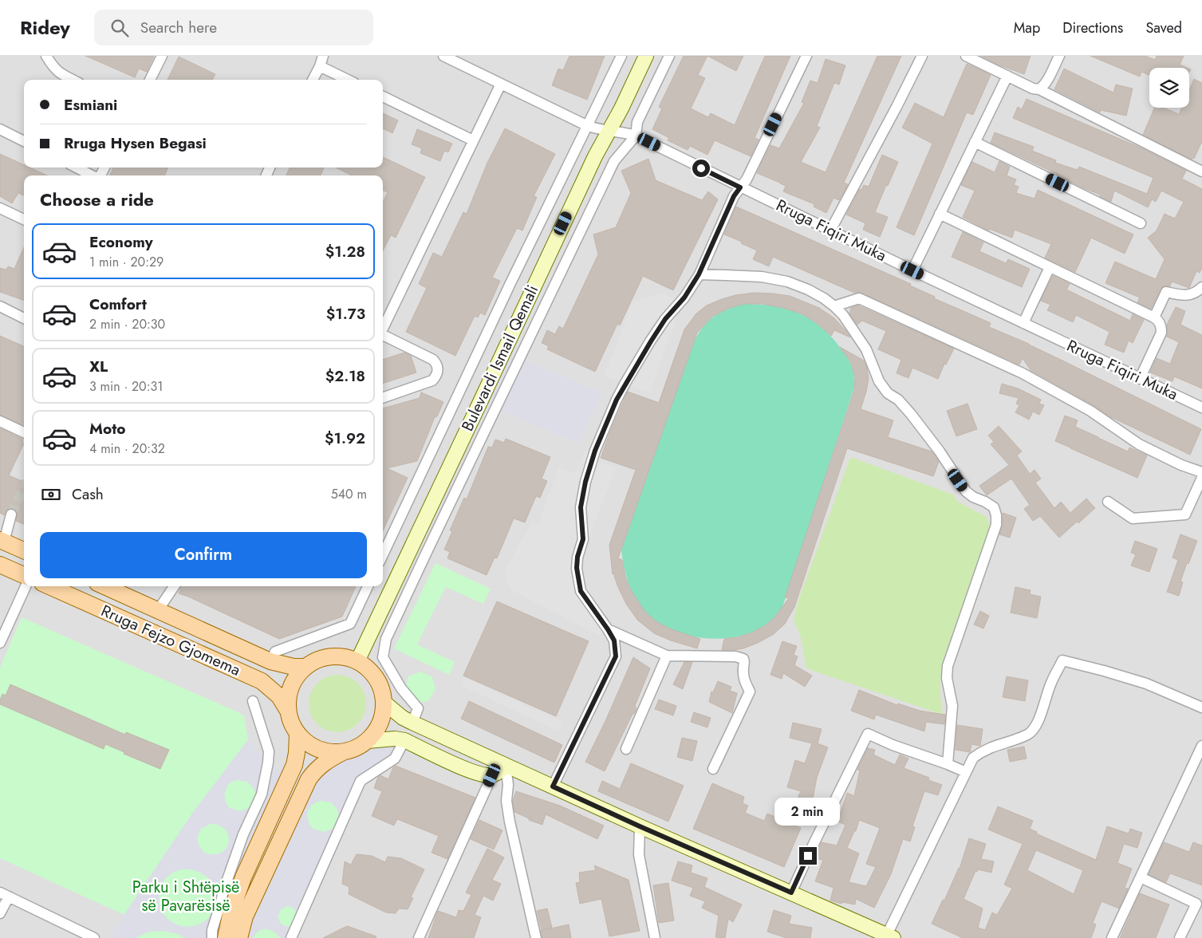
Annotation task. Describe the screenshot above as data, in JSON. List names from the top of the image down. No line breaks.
{"streets":{"main road":["Bulevardi Ismail Qemali","Rruga Fejzo Gjomema"],"street":["Rruga Fiqiri Muka"]},"crossings":[["Rruga Fiqiri Muka","Bulevardi Ismail Qemali"],["Bulevardi Ismail Qemali","Rruga Fejzo Gjomema"]],"parks":["Parku i Shtëpisë së Pavarësisë"],"page":{"header":"Ridey","search":"Search here","nav":["Map","Directions","Saved"],"banner":["Esmiani","Rruga Hysen Begasi"],"heading":"Choose a ride","list":[{"name":"Economy","note":"1 min · 20:29","value":"$1.28"},{"name":"Comfort","note":"2 min · 20:30","value":"$1.73"},{"name":"XL","note":"3 min · 20:31","value":"$2.18"},{"name":"Moto","note":"4 min · 20:32","value":"$1.92"}],"pay":["Cash","540 m"],"buttons":"Confirm","bubble":"2 min"}}
